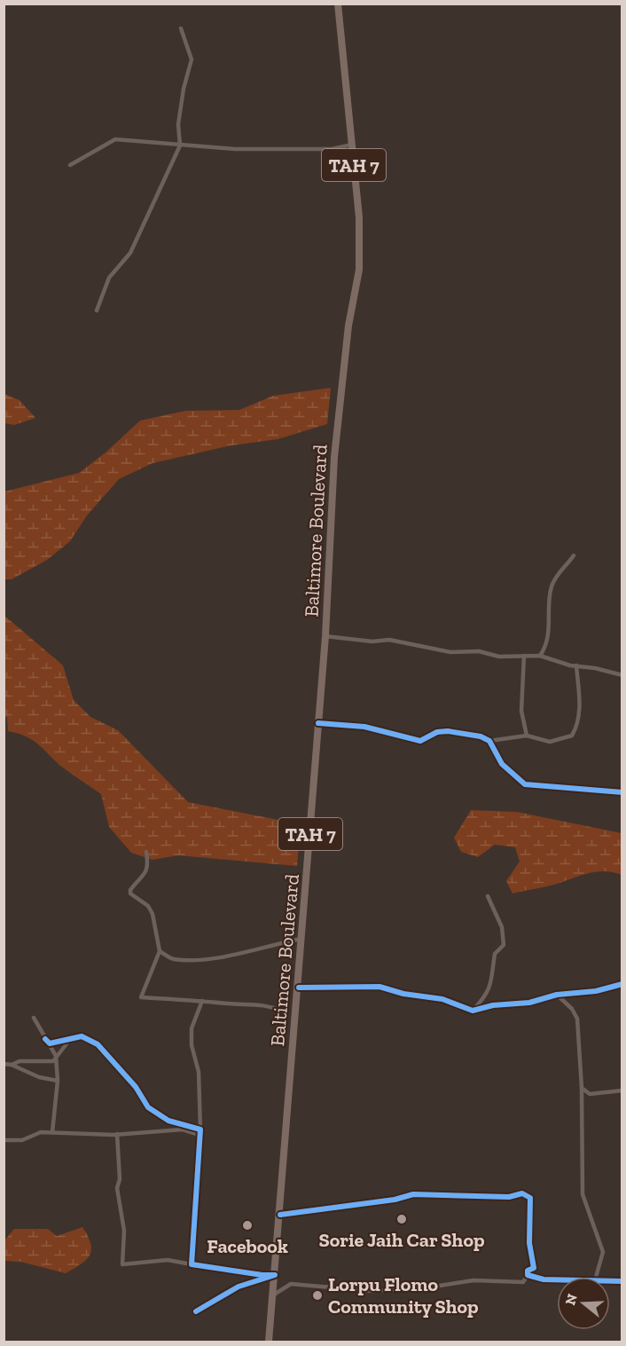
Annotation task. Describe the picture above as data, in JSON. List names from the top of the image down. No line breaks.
{"streets":{"highway":["TAH 7","Baltimore Boulevard"]},"crossings":[["TAH 7","Baltimore Boulevard"]],"places":["Sorie Jaih Car Shop","Facebook","Lorpu Flomo Community Shop"],"north":"left"}
